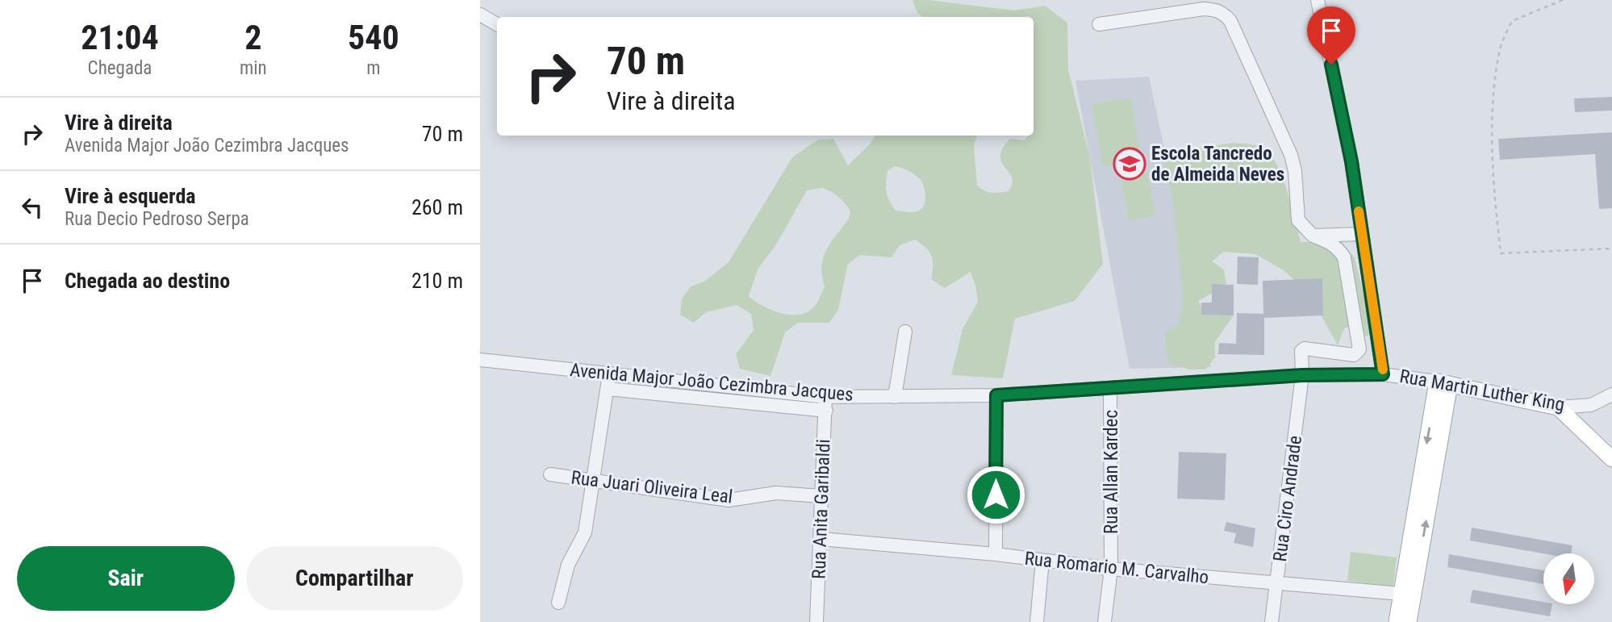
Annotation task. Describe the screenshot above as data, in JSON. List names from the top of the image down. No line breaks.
{"streets":{"main road":["Rua Martin Luther King"],"street":["Avenida Major João Cezimbra Jacques","Rua Allan Kardec","Rua Juari Oliveira Leal","Rua Ciro Andrade","Rua Anita Garibaldi","Rua Romario M. Carvalho"]},"crossings":[["Avenida Major João Cezimbra Jacques","Rua Martin Luther King"],["Avenida Major João Cezimbra Jacques","Rua Allan Kardec"],["Avenida Major João Cezimbra Jacques","Rua Ciro Andrade"],["Avenida Major João Cezimbra Jacques","Rua Anita Garibaldi"],["Rua Allan Kardec","Rua Romario M. Carvalho"],["Rua Juari Oliveira Leal","Rua Anita Garibaldi"],["Rua Ciro Andrade","Rua Romario M. Carvalho"],["Rua Anita Garibaldi","Rua Romario M. Carvalho"]],"places":{"school or university":["Escola Tancredo de Almeida Neves"]},"north":"bottom","page":{"eta":["21:04","Chegada","2","min","540","m"],"turn":["70 m","Vire à direita"],"list":[{"name":"Vire à direita","note":"Avenida Major João Cezimbra Jacques","value":"70 m"},{"name":"Vire à esquerda","note":"Rua Decio Pedroso Serpa","value":"260 m"},{"name":"Chegada ao destino","value":"210 m"}],"buttons":["Sair","Compartilhar"]}}
